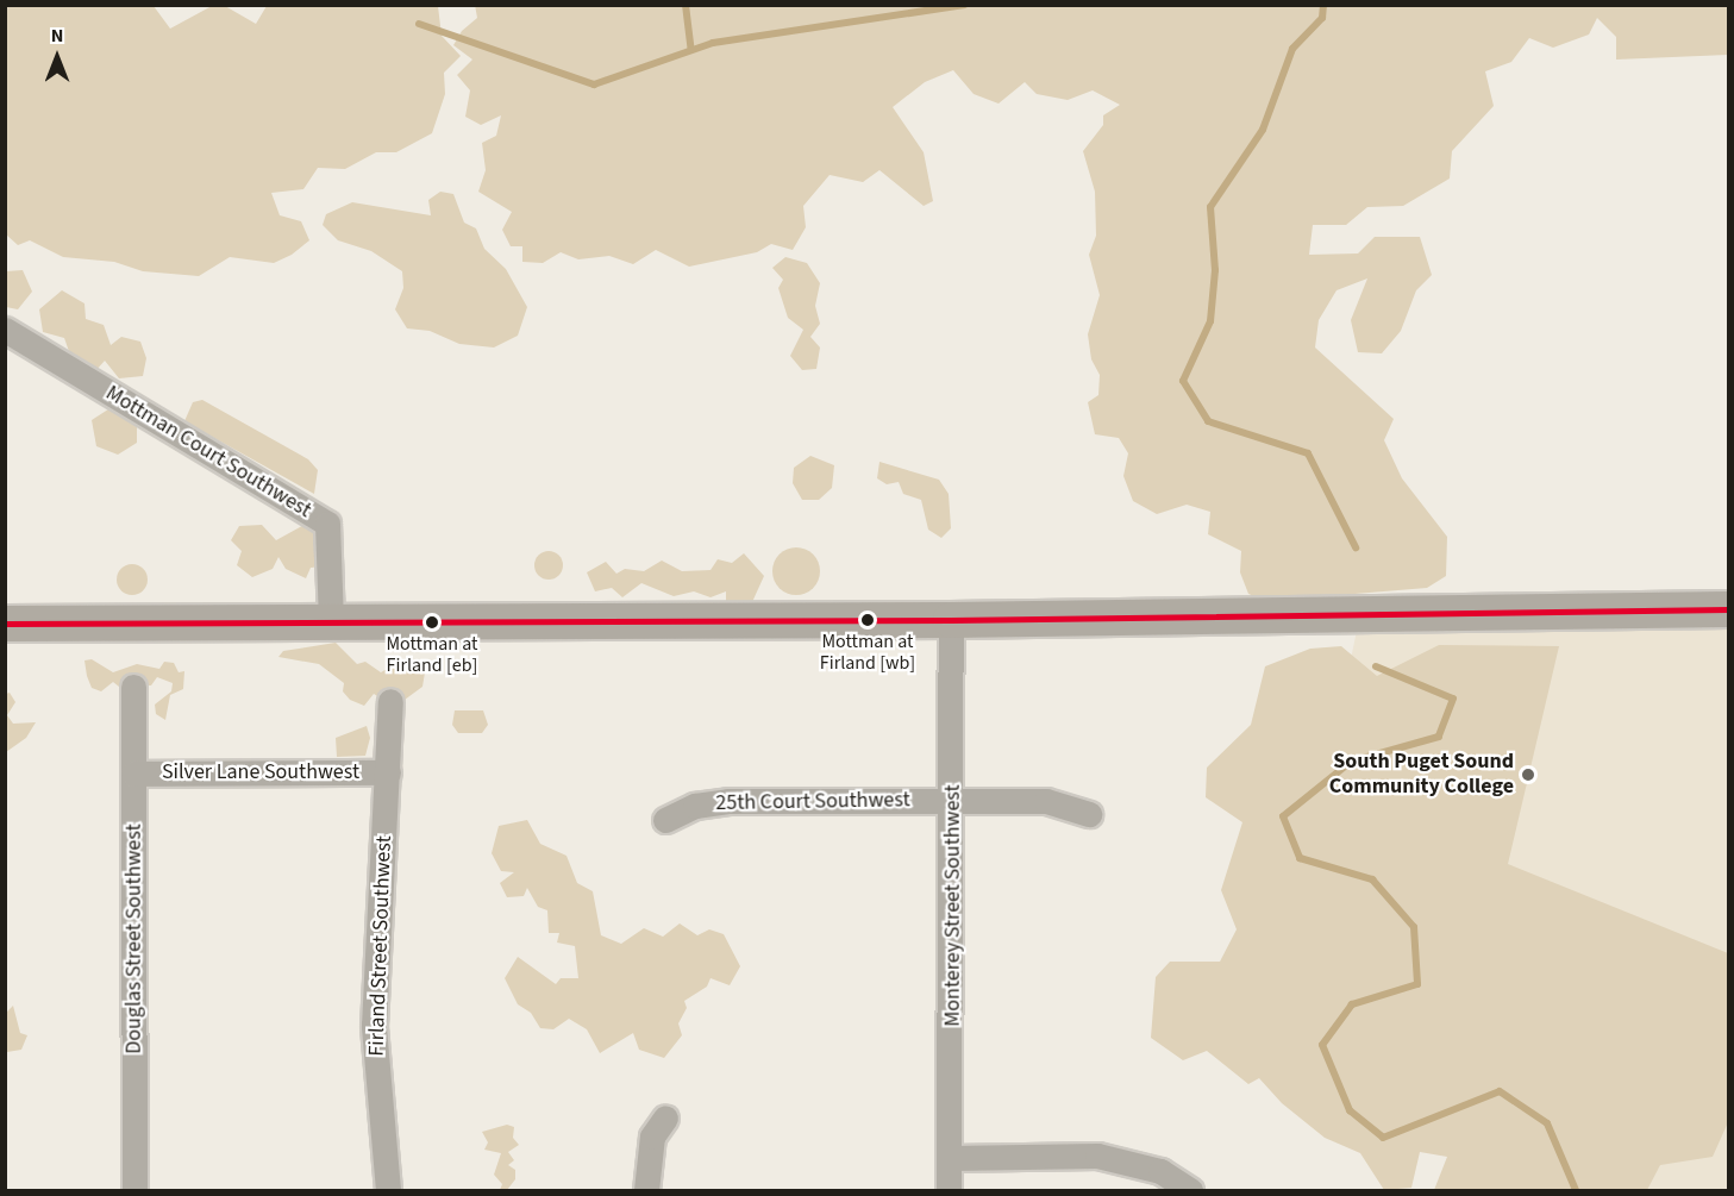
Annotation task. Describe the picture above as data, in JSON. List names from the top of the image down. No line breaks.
{"streets":{"street":["Mottman Court Southwest","Silver Lane Southwest","25th Court Southwest","Monterey Street Southwest","Douglas Street Southwest","Firland Street Southwest"]},"crossings":[["Silver Lane Southwest","Douglas Street Southwest"],["Silver Lane Southwest","Firland Street Southwest"],["25th Court Southwest","Monterey Street Southwest"]],"places":["Mottman at Firland [wb]","Mottman at Firland [eb]","South Puget Sound Community College"],"north":"top"}
